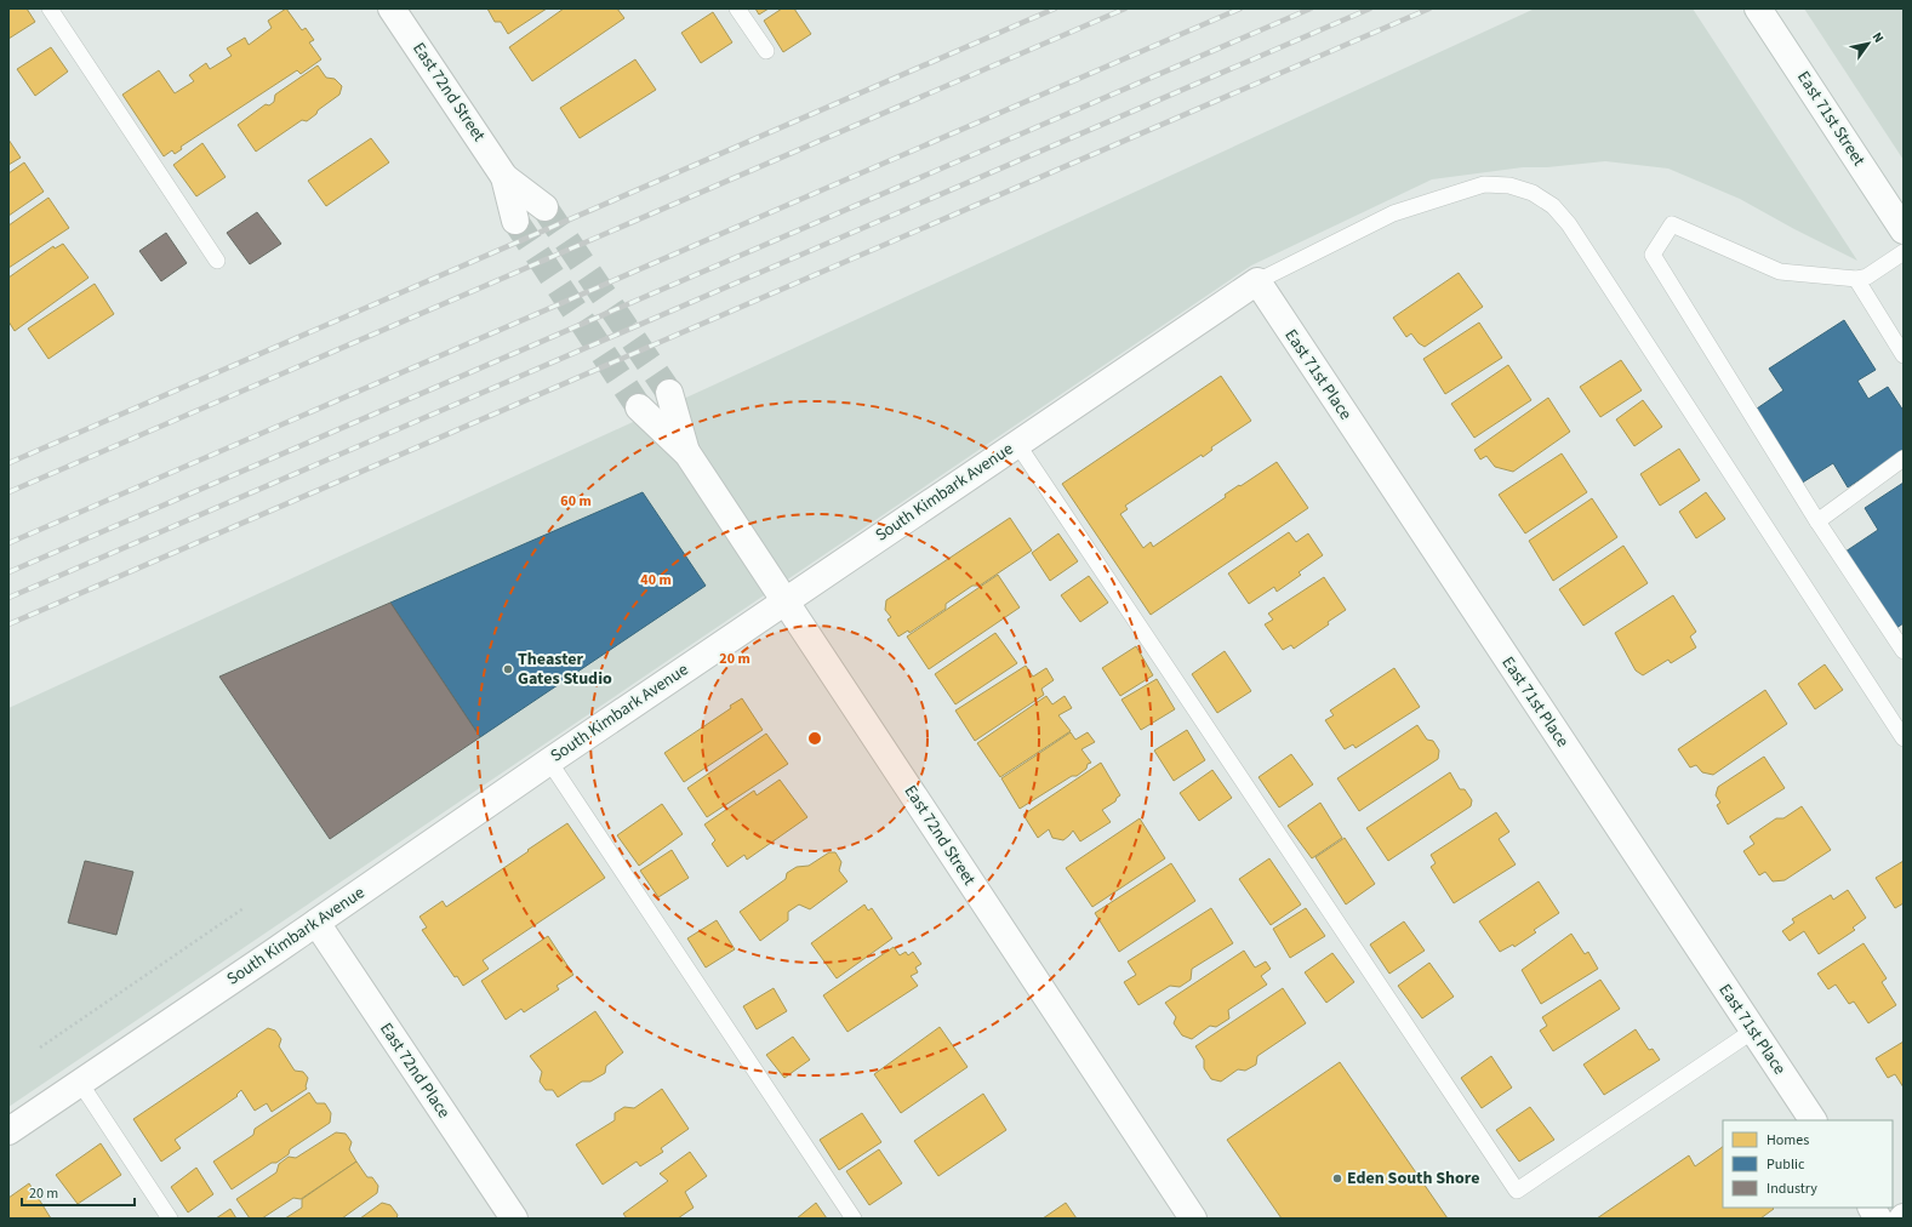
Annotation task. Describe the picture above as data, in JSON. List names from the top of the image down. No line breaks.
{"streets":{"street":["East 72nd Street","East 71st Street","East 71st Place","South Kimbark Avenue","East 72nd Place"]},"crossings":[["East 72nd Street","South Kimbark Avenue"],["East 71st Place","South Kimbark Avenue"],["South Kimbark Avenue","East 72nd Place"]],"places":["Theaster Gates Studio","Eden South Shore"],"legend":["Homes","Public","Industry"],"scale_bar":"20 m","north":"top right","rings":["60 m","40 m","20 m"]}
